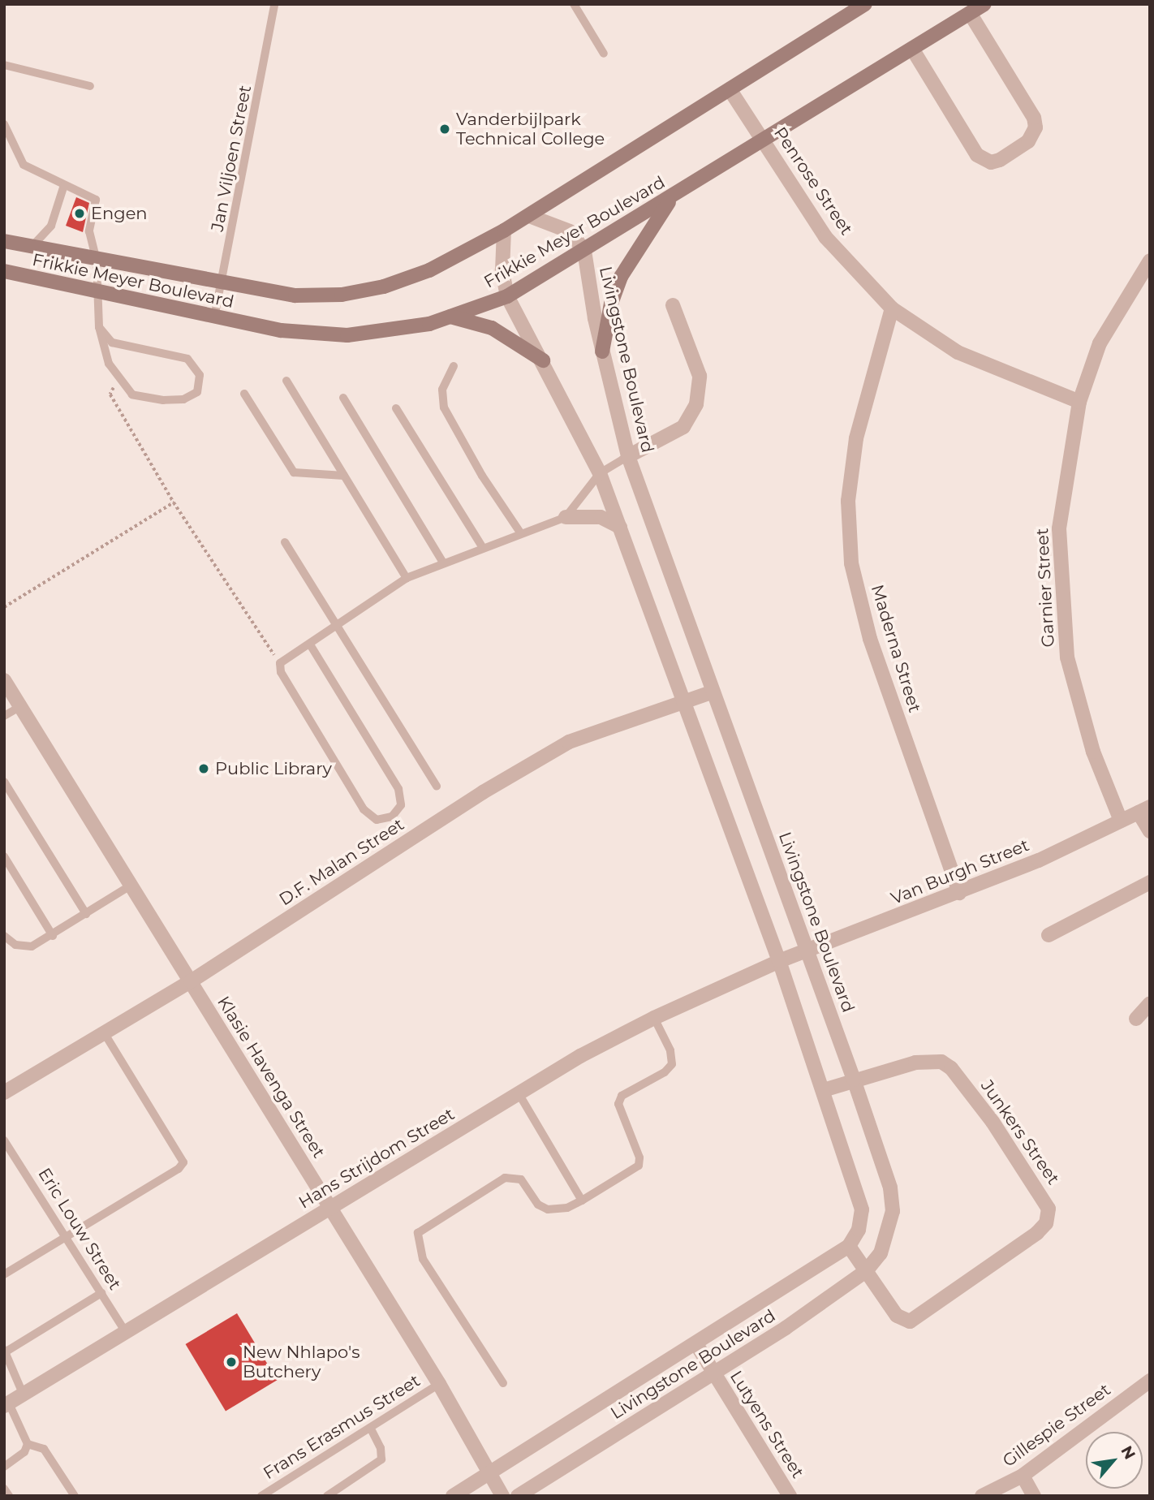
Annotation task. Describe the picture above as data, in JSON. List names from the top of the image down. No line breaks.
{"streets":{"main road":["Frikkie Meyer Boulevard"],"street":["Penrose Street","Livingstone Boulevard","Garnier Street","Maderna Street","D.F. Malan Street","Van Burgh Street","Klasie Havenga Street","Junkers Street","Hans Strijdom Street","Lutyens Street","Gillespie Street"],"lane":["Jan Viljoen Street","Eric Louw Street","Frans Erasmus Street"]},"crossings":[["Jan Viljoen Street","Frikkie Meyer Boulevard"],["Penrose Street","Frikkie Meyer Boulevard"],["Penrose Street","Garnier Street"],["Penrose Street","Maderna Street"],["Frikkie Meyer Boulevard","Livingstone Boulevard"],["Livingstone Boulevard","D.F. Malan Street"],["Livingstone Boulevard","Van Burgh Street"],["Livingstone Boulevard","Klasie Havenga Street"],["Livingstone Boulevard","Junkers Street"],["Livingstone Boulevard","Lutyens Street"],["Garnier Street","Van Burgh Street"],["Maderna Street","Van Burgh Street"],["D.F. Malan Street","Klasie Havenga Street"],["Van Burgh Street","Hans Strijdom Street"],["Klasie Havenga Street","Hans Strijdom Street"],["Klasie Havenga Street","Frans Erasmus Street"],["Hans Strijdom Street","Eric Louw Street"]],"places":["Vanderbijlpark Technical College","Engen","Public Library","New Nhlapo's Butchery"],"north":"top right"}
